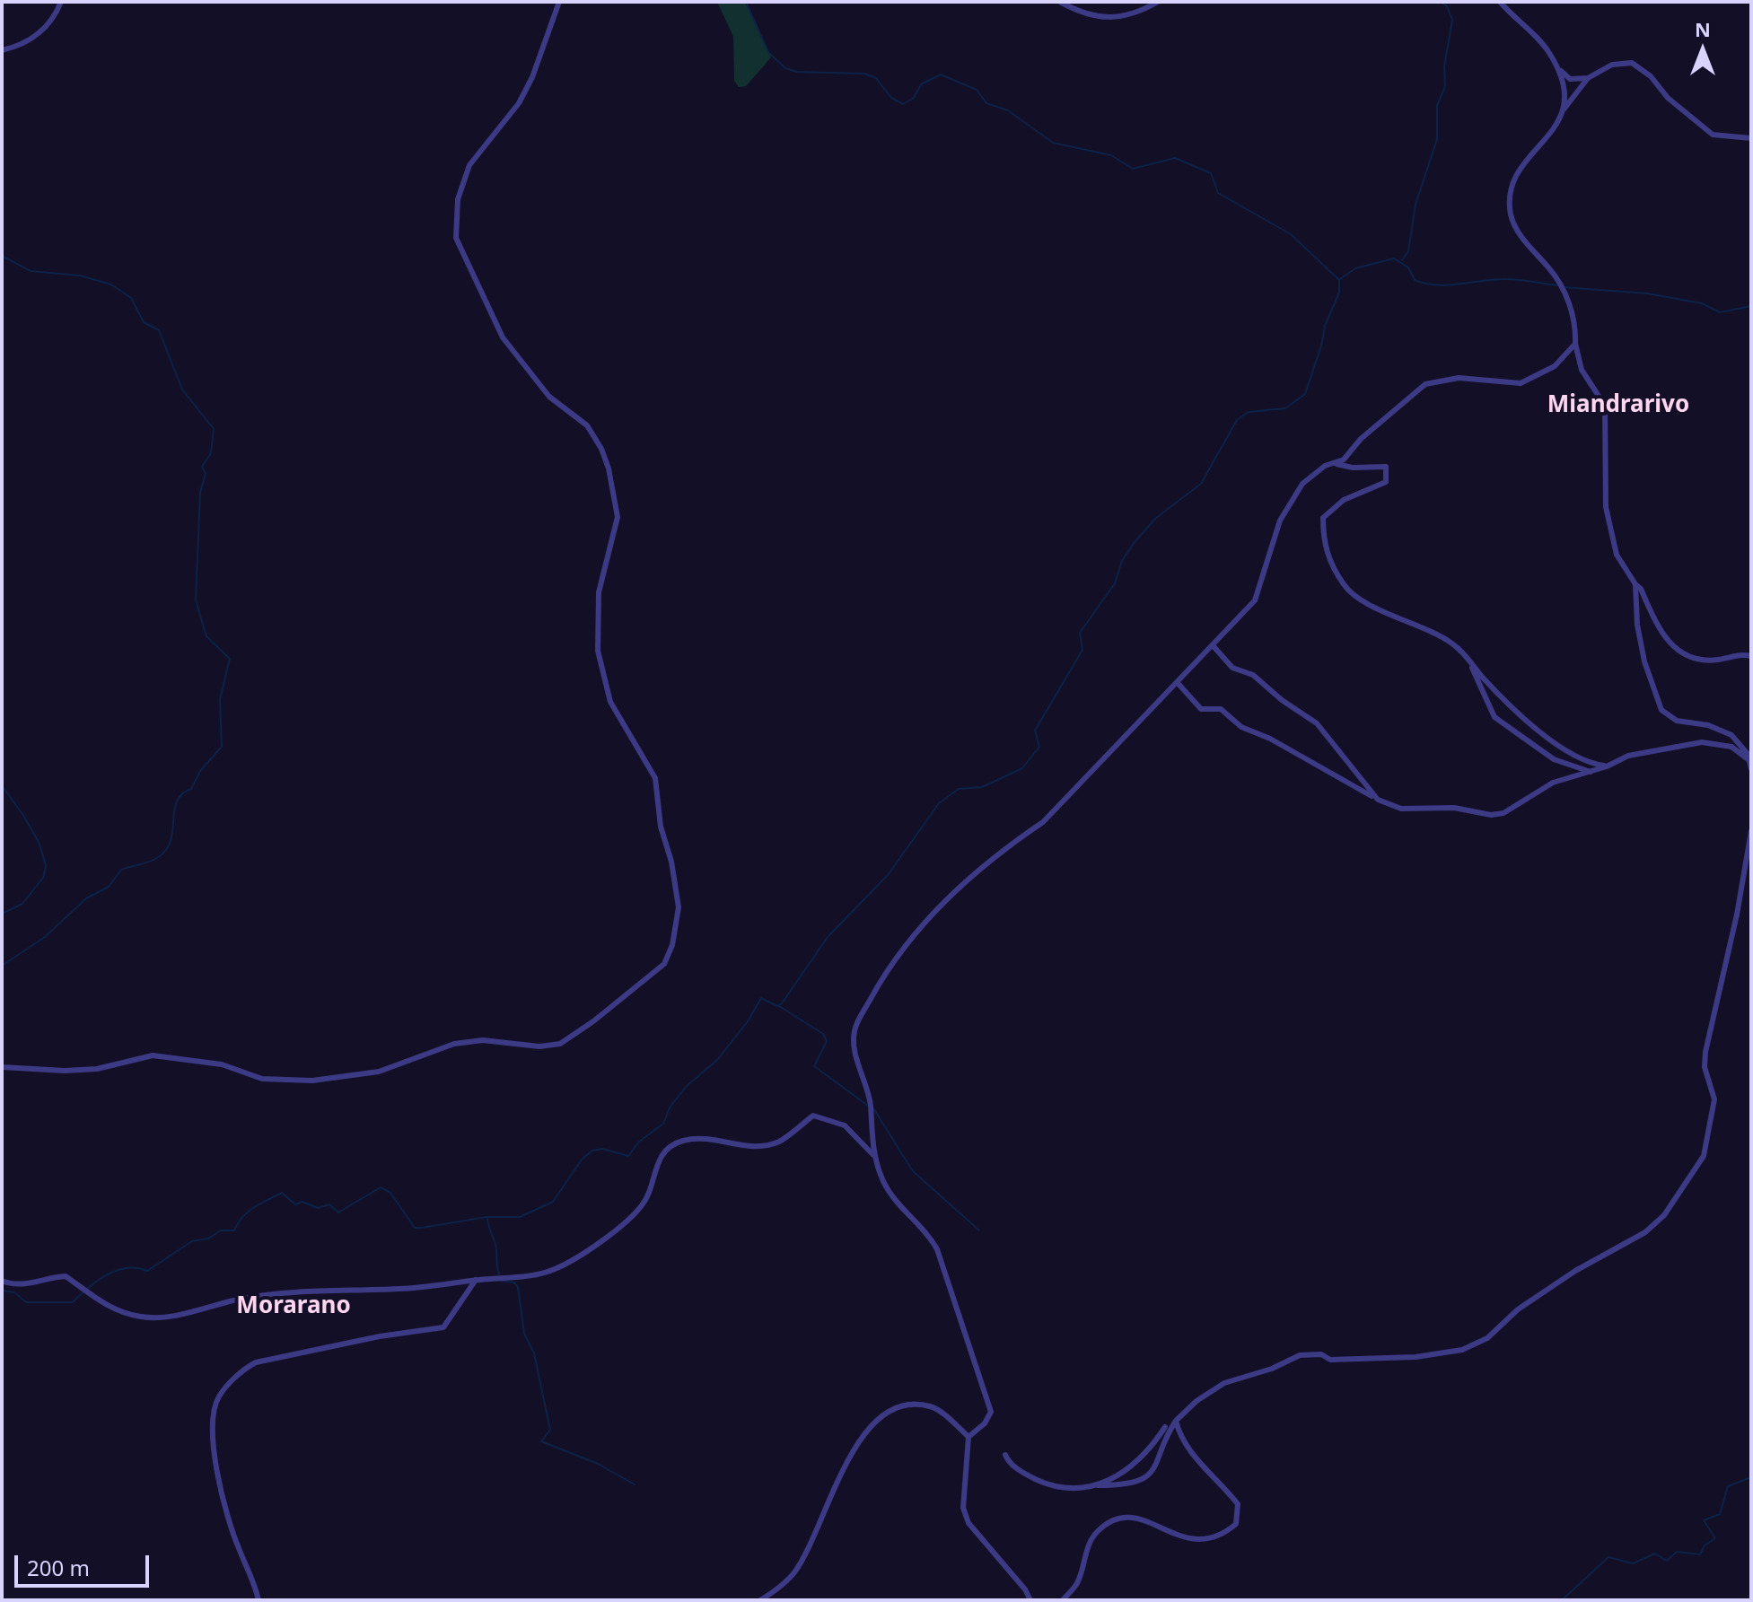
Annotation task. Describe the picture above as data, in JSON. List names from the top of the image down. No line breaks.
{"districts":["Miandrarivo","Morarano"],"scale_bar":"200 m","north":"top"}
